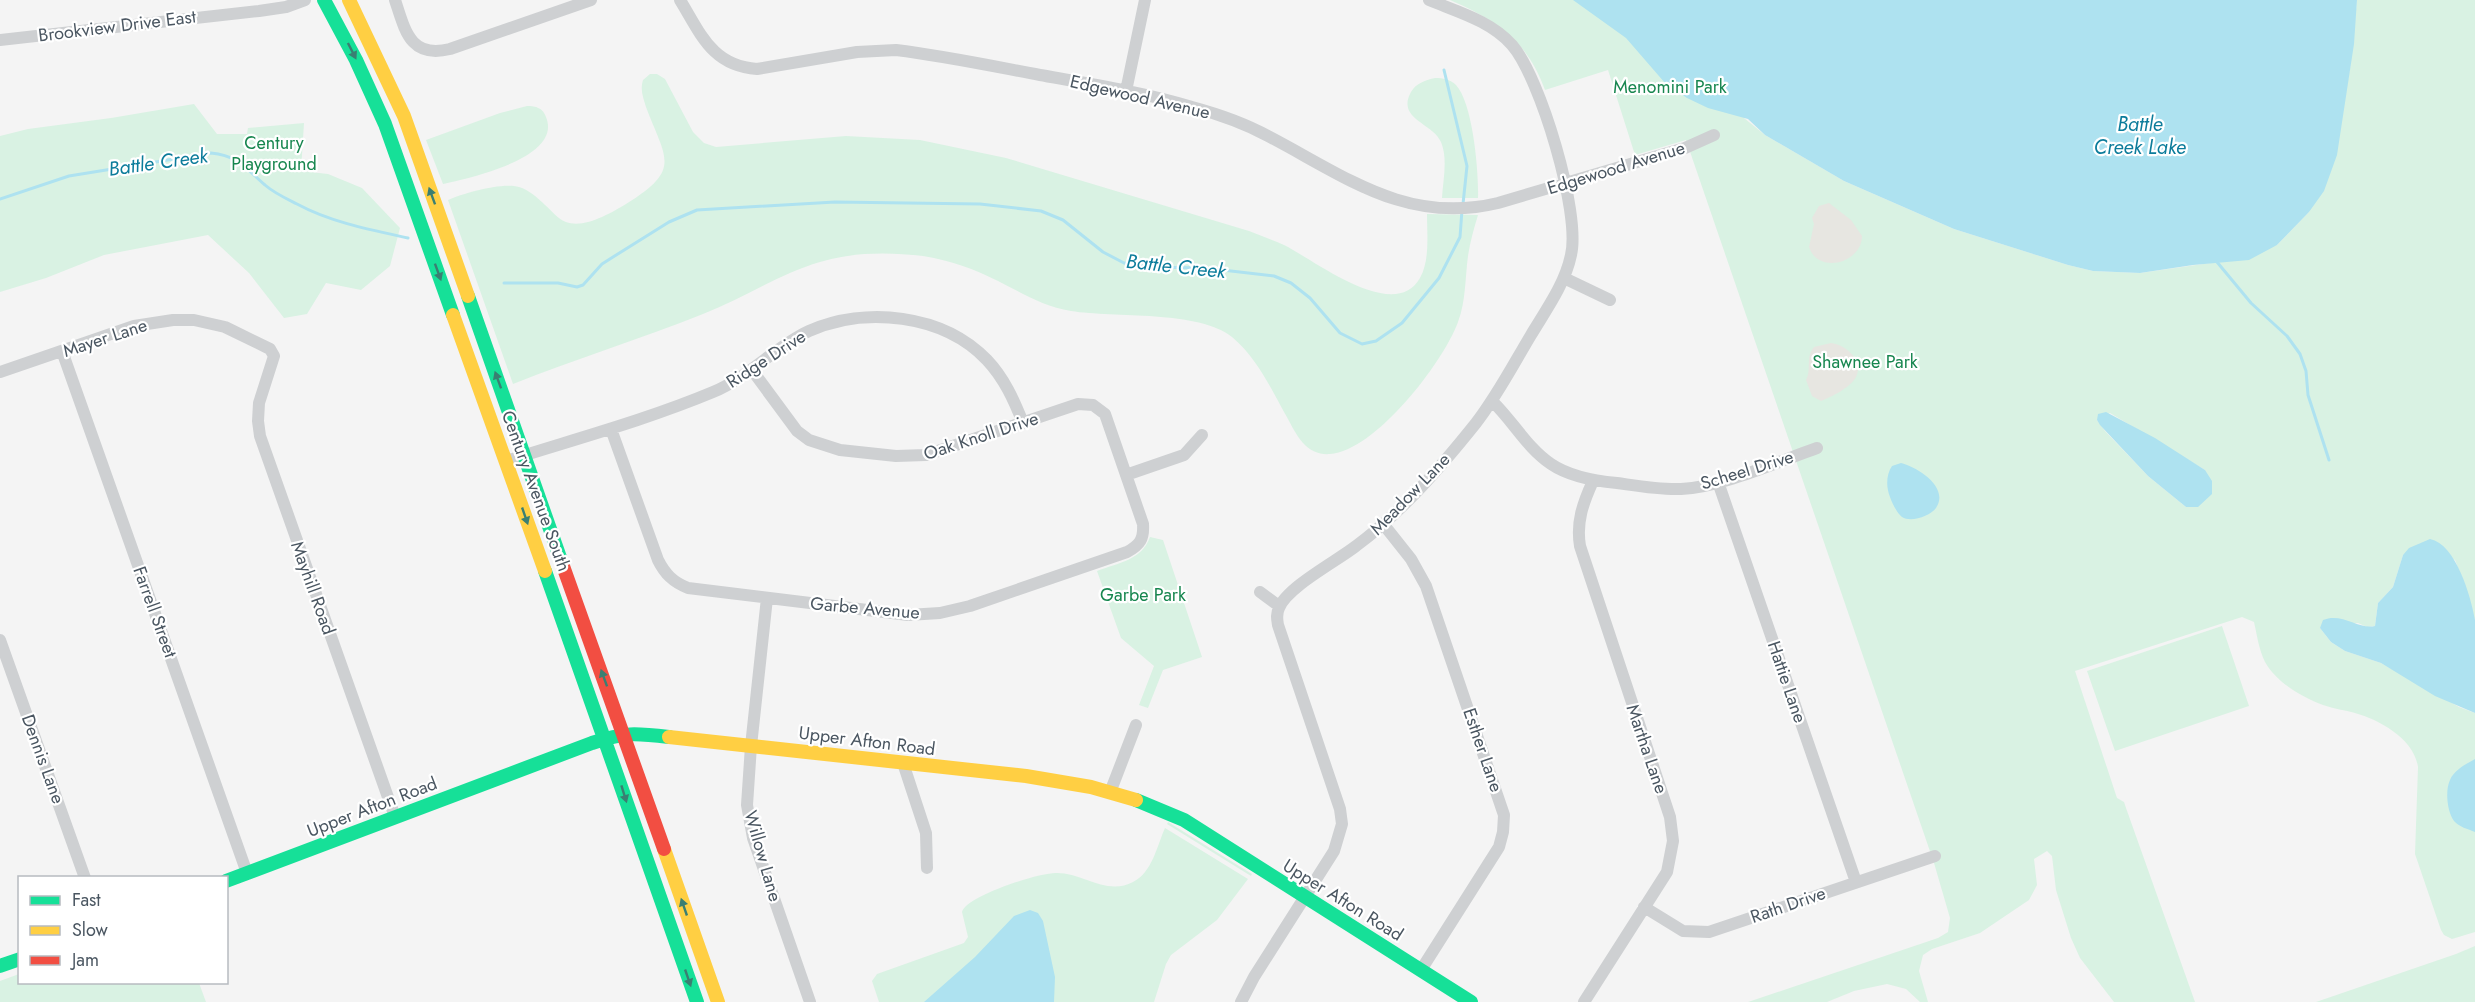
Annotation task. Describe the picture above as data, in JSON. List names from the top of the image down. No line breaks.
{"streets":{"main road":["Century Avenue South","Upper Afton Road"],"street":["Brookview Drive East","Edgewood Avenue","Mayer Lane","Ridge Drive","Oak Knoll Drive","Scheel Drive","Meadow Lane","Mayhill Road","Garbe Avenue","Farrell Street","Hattie Lane","Martha Lane","Esther Lane","Dennis Lane","Willow Lane","Rath Drive"]},"crossings":[["Edgewood Avenue","Meadow Lane"],["Mayer Lane","Mayhill Road"],["Mayer Lane","Farrell Street"],["Ridge Drive","Oak Knoll Drive"],["Ridge Drive","Century Avenue South"],["Ridge Drive","Garbe Avenue"],["Oak Knoll Drive","Garbe Avenue"],["Scheel Drive","Meadow Lane"],["Scheel Drive","Hattie Lane"],["Scheel Drive","Martha Lane"],["Century Avenue South","Upper Afton Road"],["Meadow Lane","Esther Lane"],["Mayhill Road","Upper Afton Road"],["Garbe Avenue","Willow Lane"],["Farrell Street","Upper Afton Road"],["Hattie Lane","Rath Drive"],["Upper Afton Road","Esther Lane"],["Upper Afton Road","Willow Lane"],["Martha Lane","Rath Drive"]],"water":["Battle Creek Lake","Battle Creek"],"parks":["Menomini Park","Century Playground","Shawnee Park","Garbe Park"],"legend":["Fast","Slow","Jam"]}
